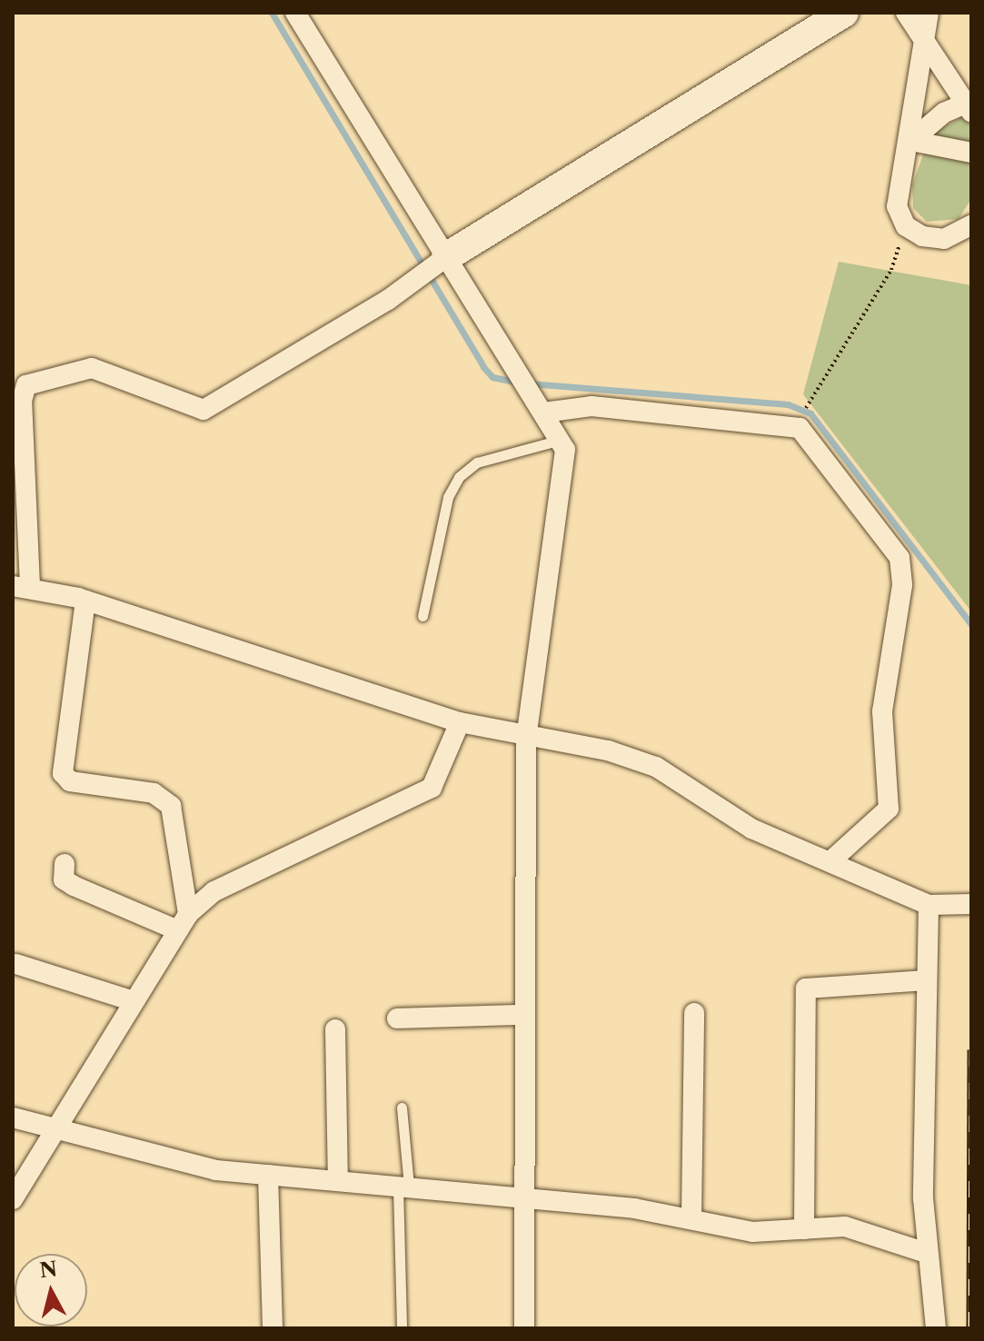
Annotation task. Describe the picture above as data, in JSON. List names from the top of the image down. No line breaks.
{"north":"top"}
